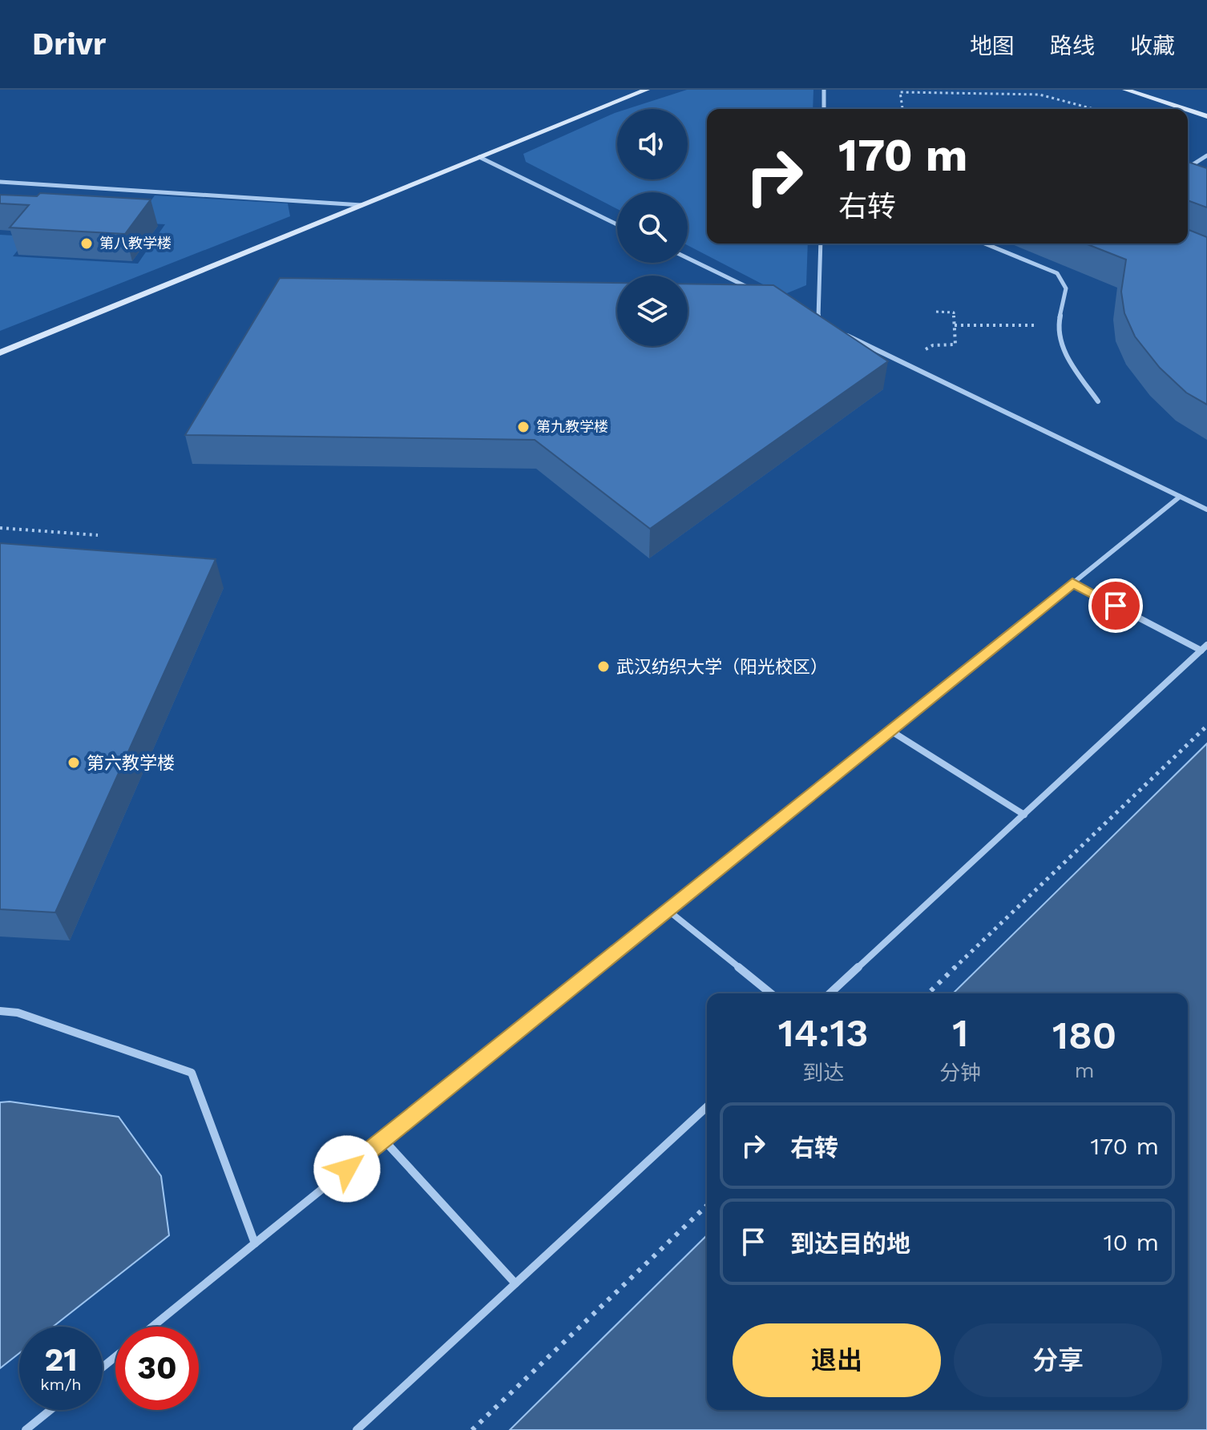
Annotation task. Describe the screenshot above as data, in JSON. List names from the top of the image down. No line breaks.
{"places":["第八教学楼","第九教学楼","武汉纺织大学（阳光校区）","第六教学楼"],"page":{"header":"Drivr","nav":["地图","路线","收藏"],"turn":["170 m","右转"],"eta":["14:13","到达","1","分钟","180","m"],"list":[{"name":"右转","value":"170 m"},{"name":"到达目的地","value":"10 m"}],"buttons":["退出","分享"],"speed":"21 km/h","limit":"30"}}
